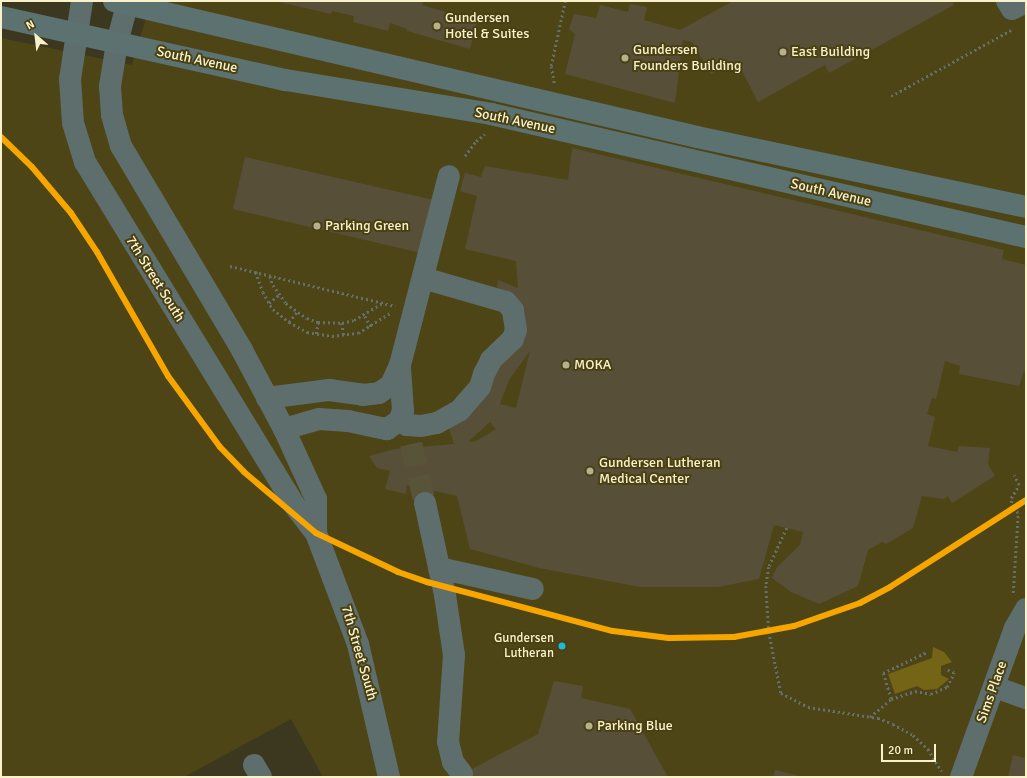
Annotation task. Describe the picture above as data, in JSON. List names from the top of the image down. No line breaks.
{"streets":{"highway":["South Avenue"],"street":["7th Street South","Sims Place"]},"crossings":[["South Avenue","7th Street South"]],"places":["Gundersen Hotel & Suites","East Building","Gundersen Founders Building","Parking Green","MOKA","Gundersen Lutheran Medical Center","Gundersen Lutheran","Parking Blue"],"scale_bar":"20 m","north":"top left"}
